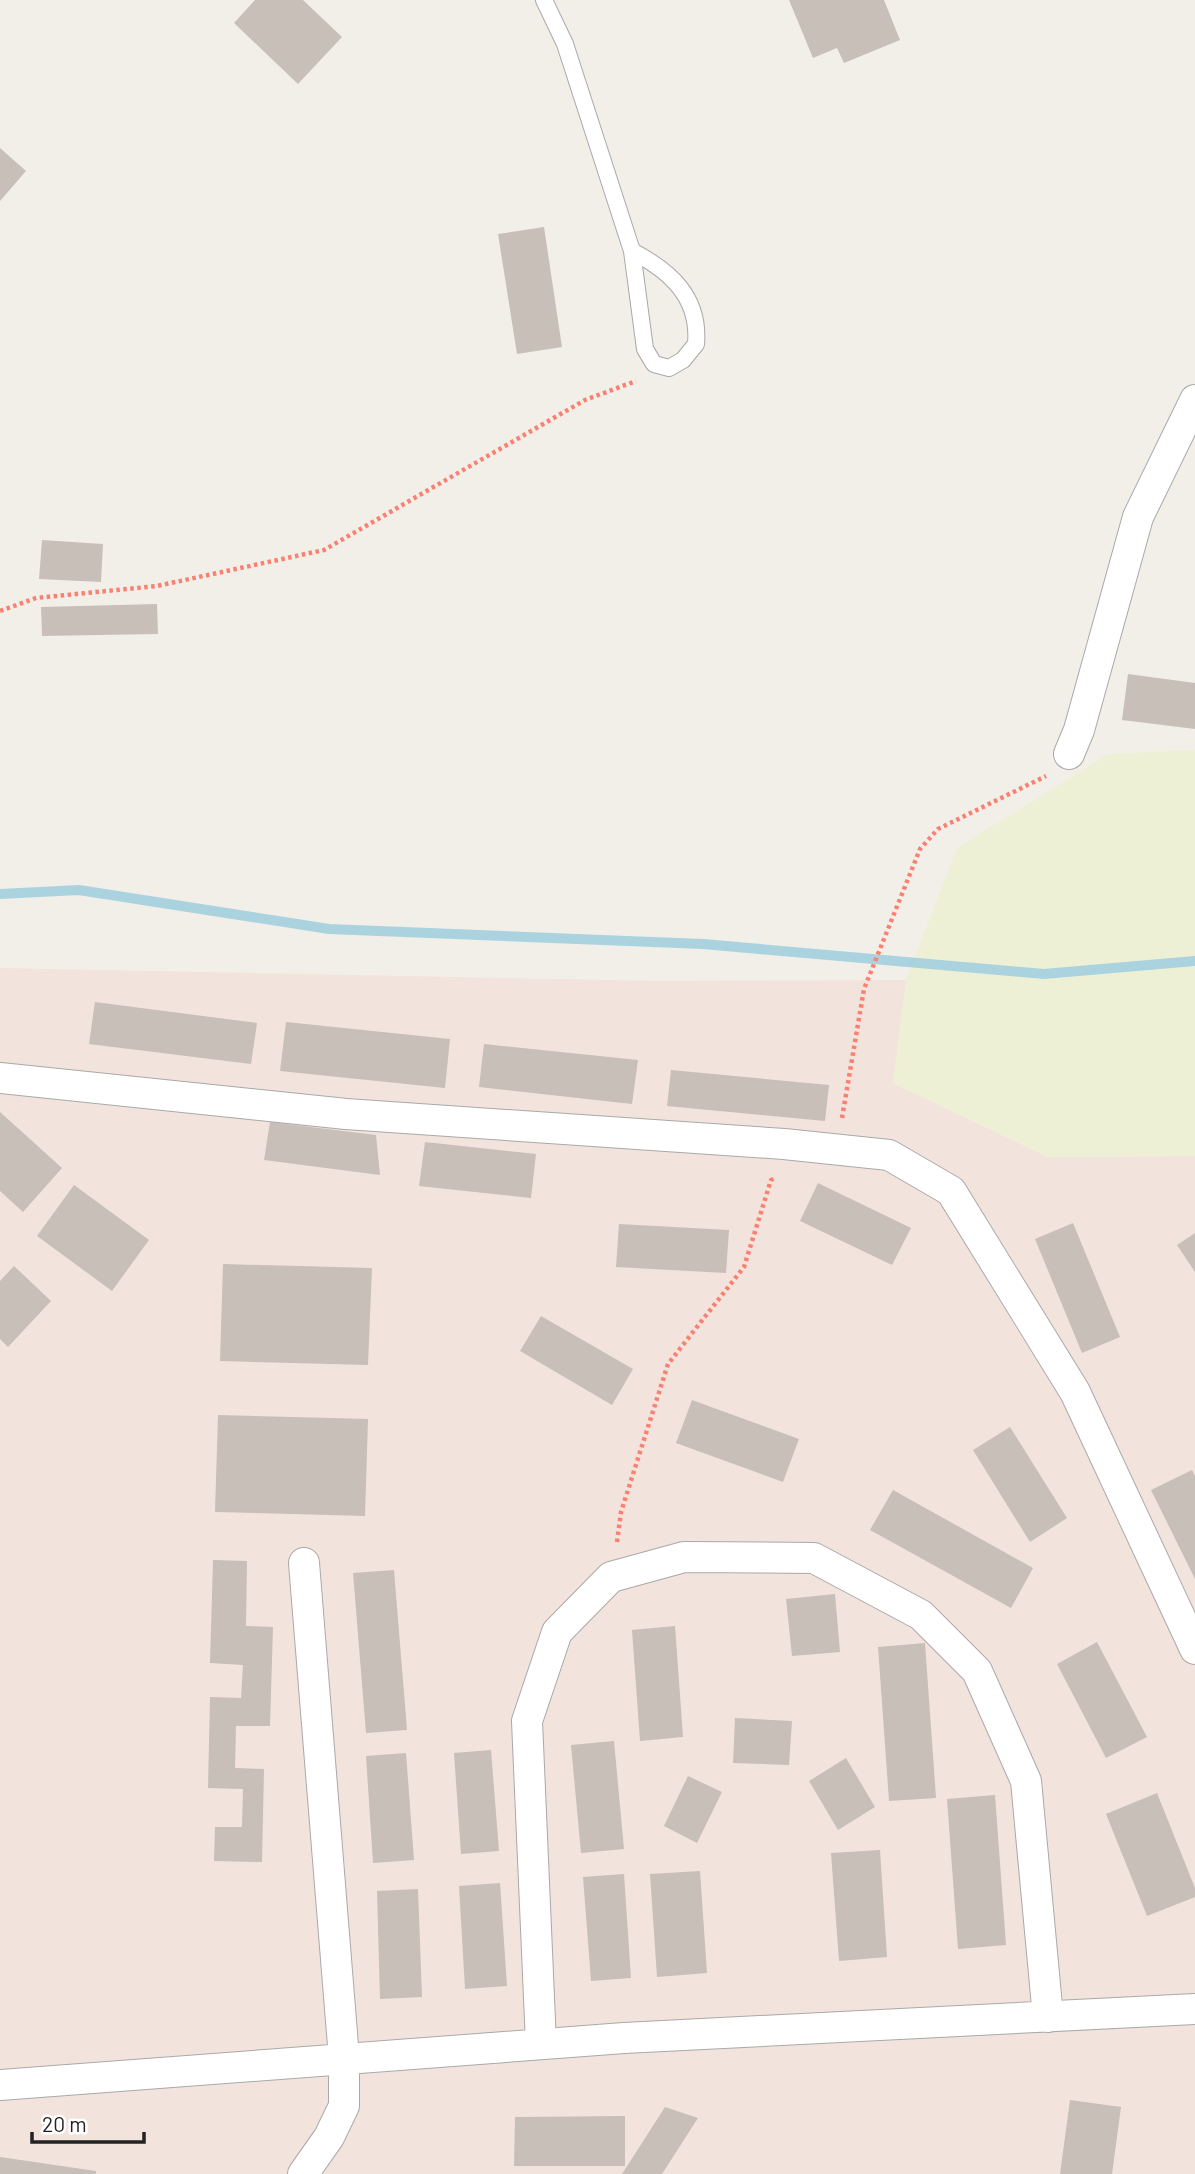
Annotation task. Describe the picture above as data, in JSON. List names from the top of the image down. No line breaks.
{"scale_bar":"20 m"}
